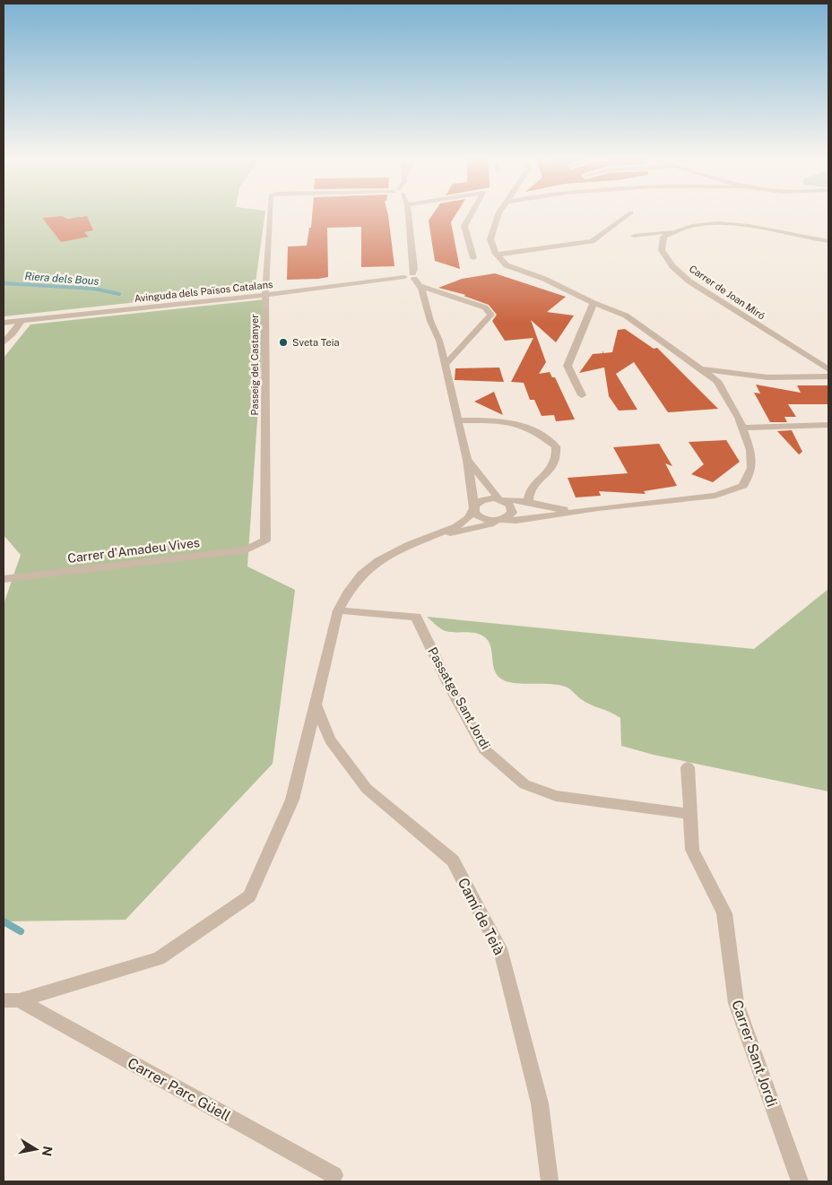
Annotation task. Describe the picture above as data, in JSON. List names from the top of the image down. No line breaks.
{"streets":{"street":["Avinguda dels Països Catalans","Carrer de Joan Miró","Passeig del Castanyer","Carrer d'Amadeu Vives","Passatge Sant Jordi","Camí de Teià","Carrer Sant Jordi","Carrer Parc Güell"]},"crossings":[["Avinguda dels Països Catalans","Passeig del Castanyer"],["Passeig del Castanyer","Carrer d'Amadeu Vives"],["Passatge Sant Jordi","Carrer Sant Jordi"]],"water":["Riera dels Bous"],"places":["Sveta Teia"],"north":"right"}
